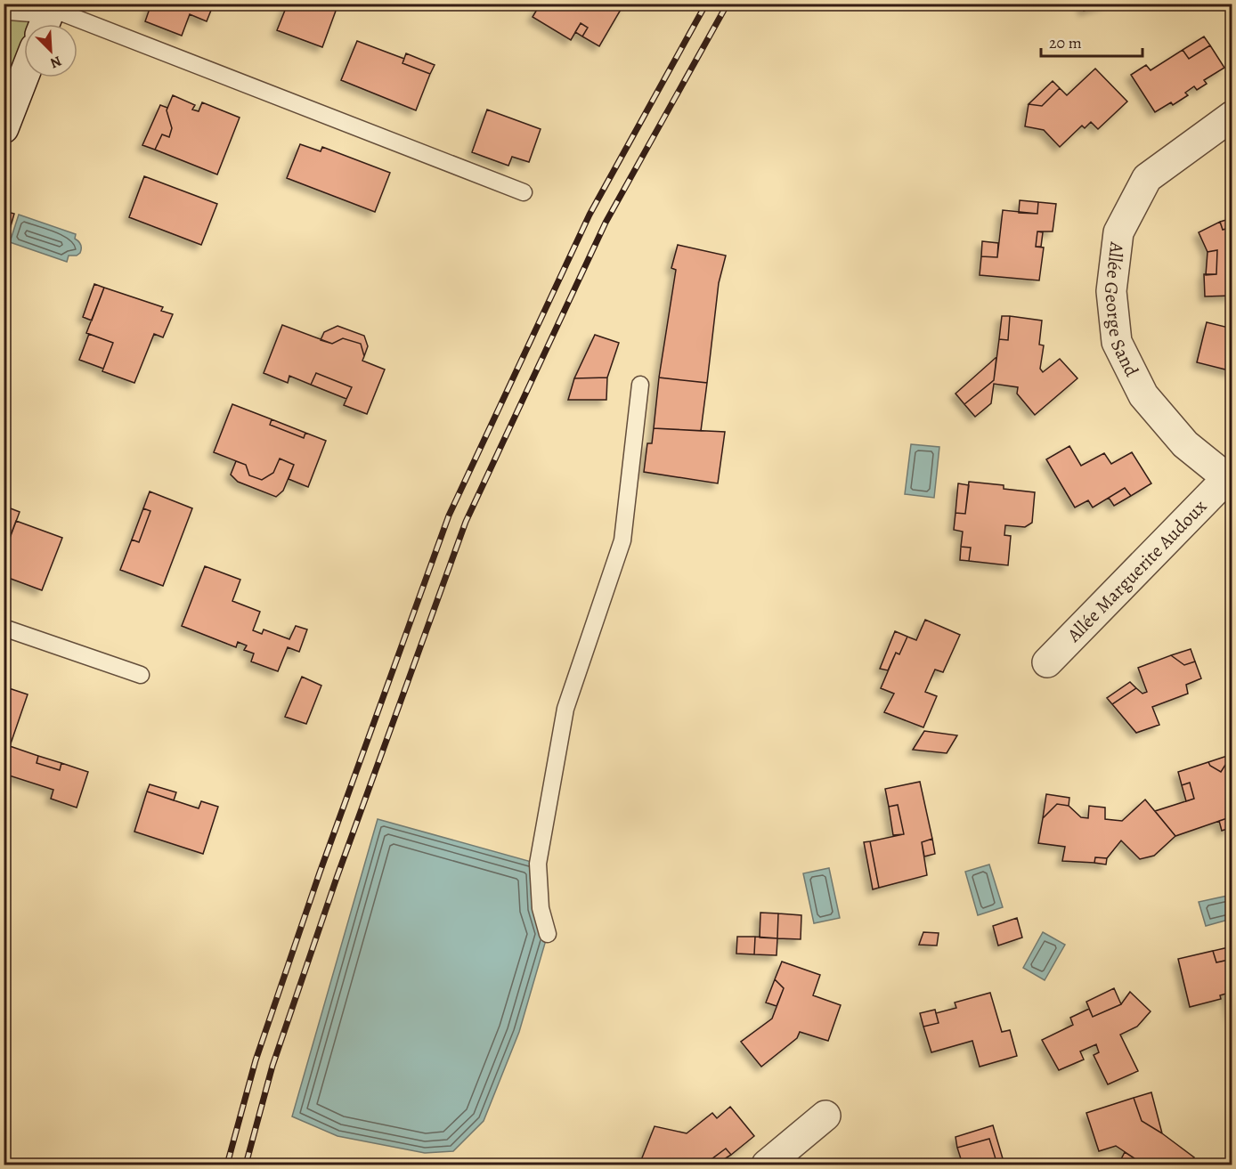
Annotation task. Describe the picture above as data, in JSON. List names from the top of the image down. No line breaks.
{"streets":{"street":["Allée George Sand","Allée Marguerite Audoux"]},"crossings":[["Allée George Sand","Allée Marguerite Audoux"]],"scale_bar":"20 m","north":"bottom right"}
